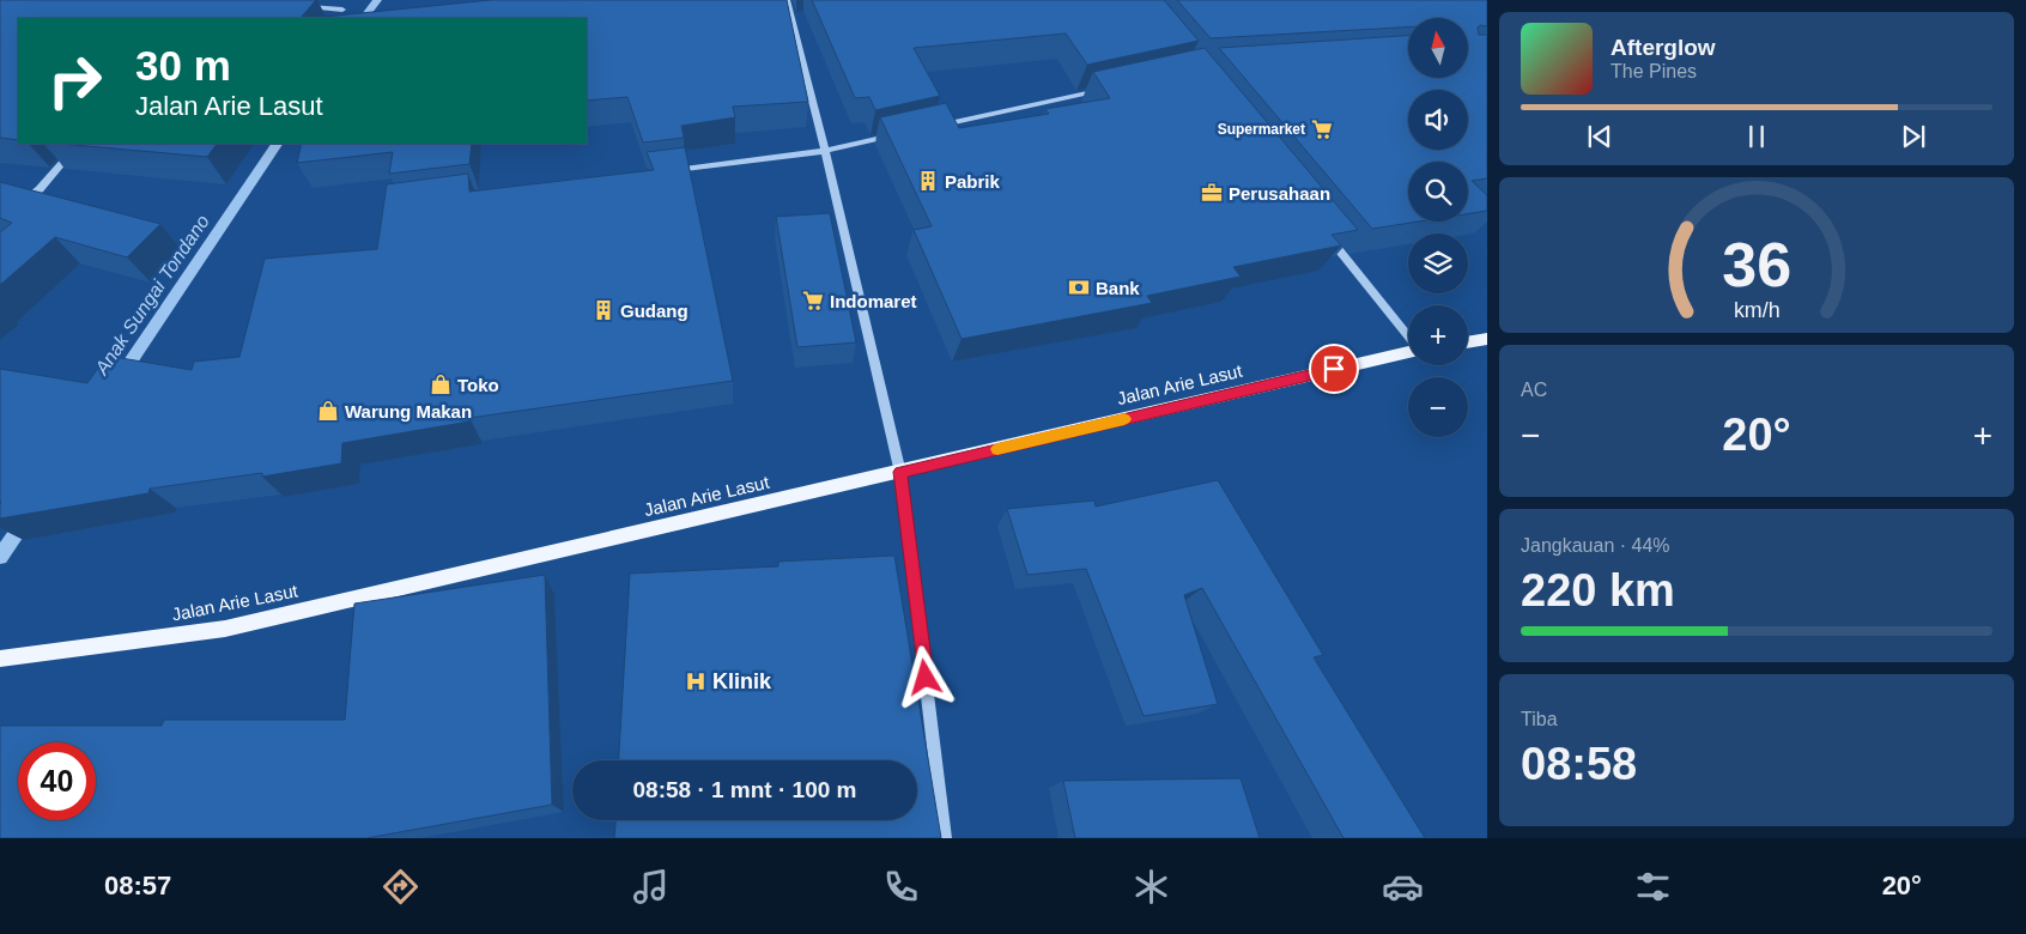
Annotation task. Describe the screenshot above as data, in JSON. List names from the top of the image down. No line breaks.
{"streets":{"main road":["Jalan Arie Lasut"]},"water":["Anak Sungai Tondano"],"places":{"supermarket":["Supermarket","Indomaret"],"building":["Pabrik","Gudang"],"office":["Perusahaan"],"bank":["Bank"],"shop":["Toko","Warung Makan"],"hospital":["Klinik"]},"north":"top","page":{"map_buttons":["+","−"],"turn":["30 m","Jalan Arie Lasut"],"song":["Afterglow","The Pines"],"tile":["AC",["Jangkauan · 44%","220 km"],["Tiba","08:58"]],"heat":["−","20°","+"],"limit":"40","trip":"08:58 · 1 mnt · 100 m","tabs":["08:57","20°"],"gauge":["36","km/h"]}}
